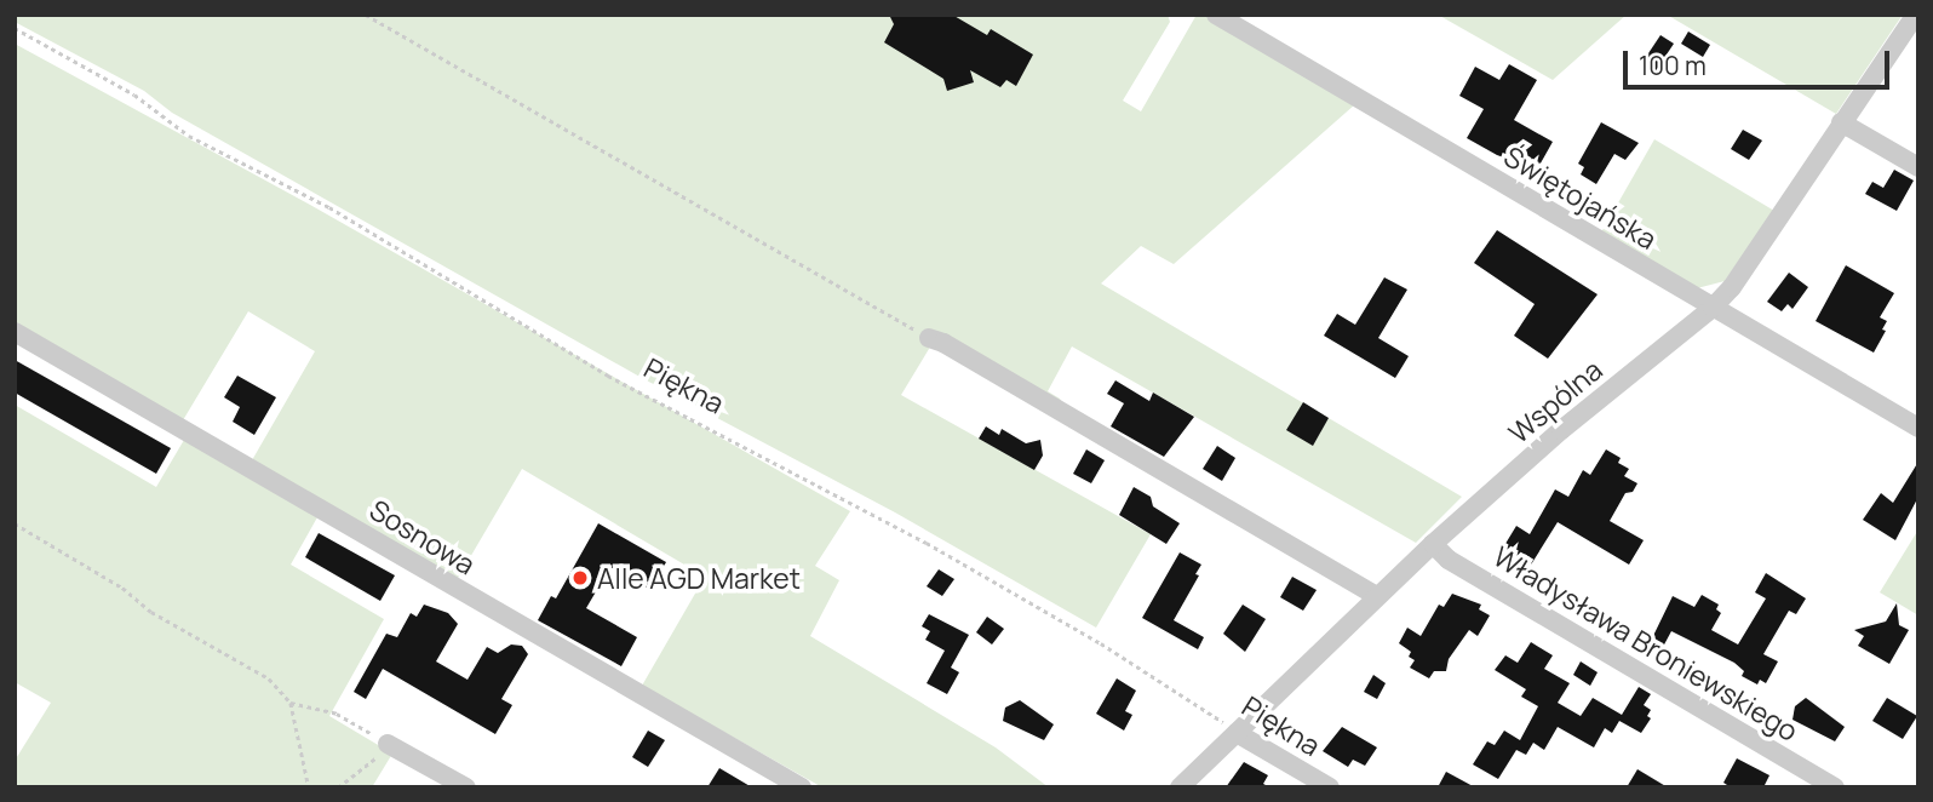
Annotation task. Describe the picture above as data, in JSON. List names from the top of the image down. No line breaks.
{"streets":{"street":["Świętojańska","Piękna","Wspólna","Sosnowa","Władysława Broniewskiego"]},"crossings":[["Świętojańska","Wspólna"],["Piękna","Wspólna"],["Wspólna","Władysława Broniewskiego"]],"places":["Alle AGD Market"],"scale_bar":"100 m"}
